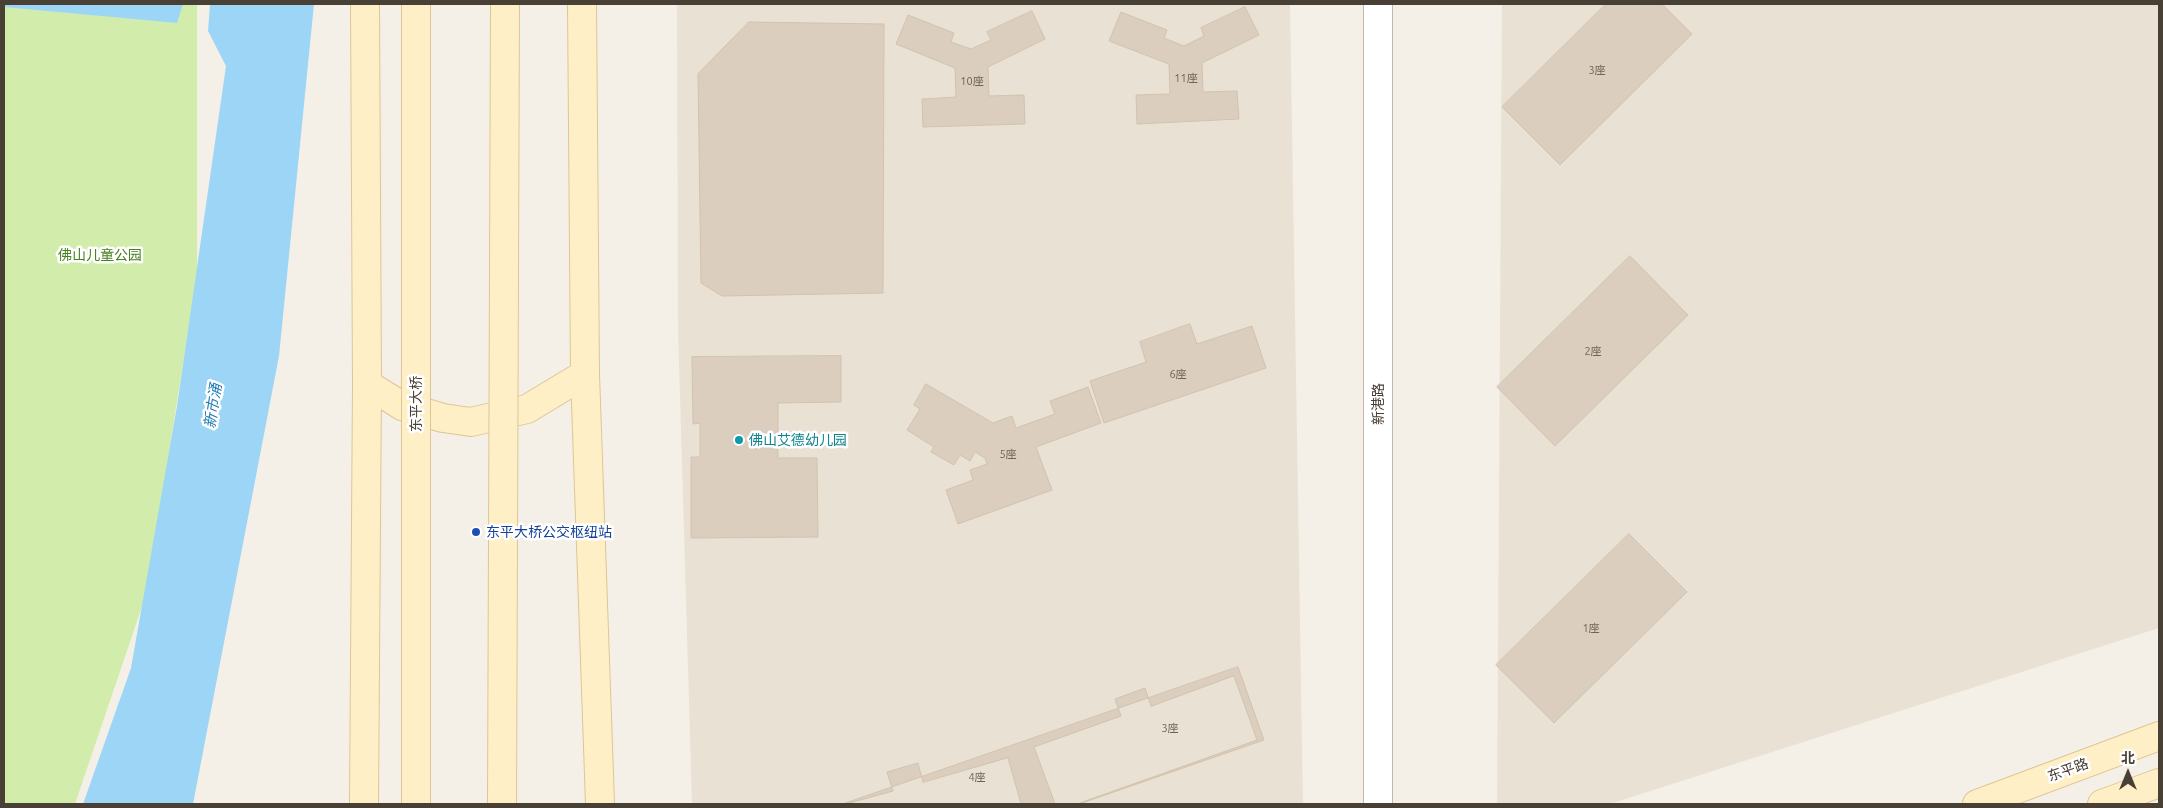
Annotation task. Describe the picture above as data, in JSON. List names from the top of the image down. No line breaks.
{"streets":{"main road":["东平大桥","东平路"],"street":["新港路"]},"water":["新市涌"],"parks":["佛山儿童公园"],"places":["佛山艾德幼儿园","东平大桥公交枢纽站"],"house_numbers":["3座","11座","10座","2座","6座","5座","1座","3座","4座"],"north":"top"}
